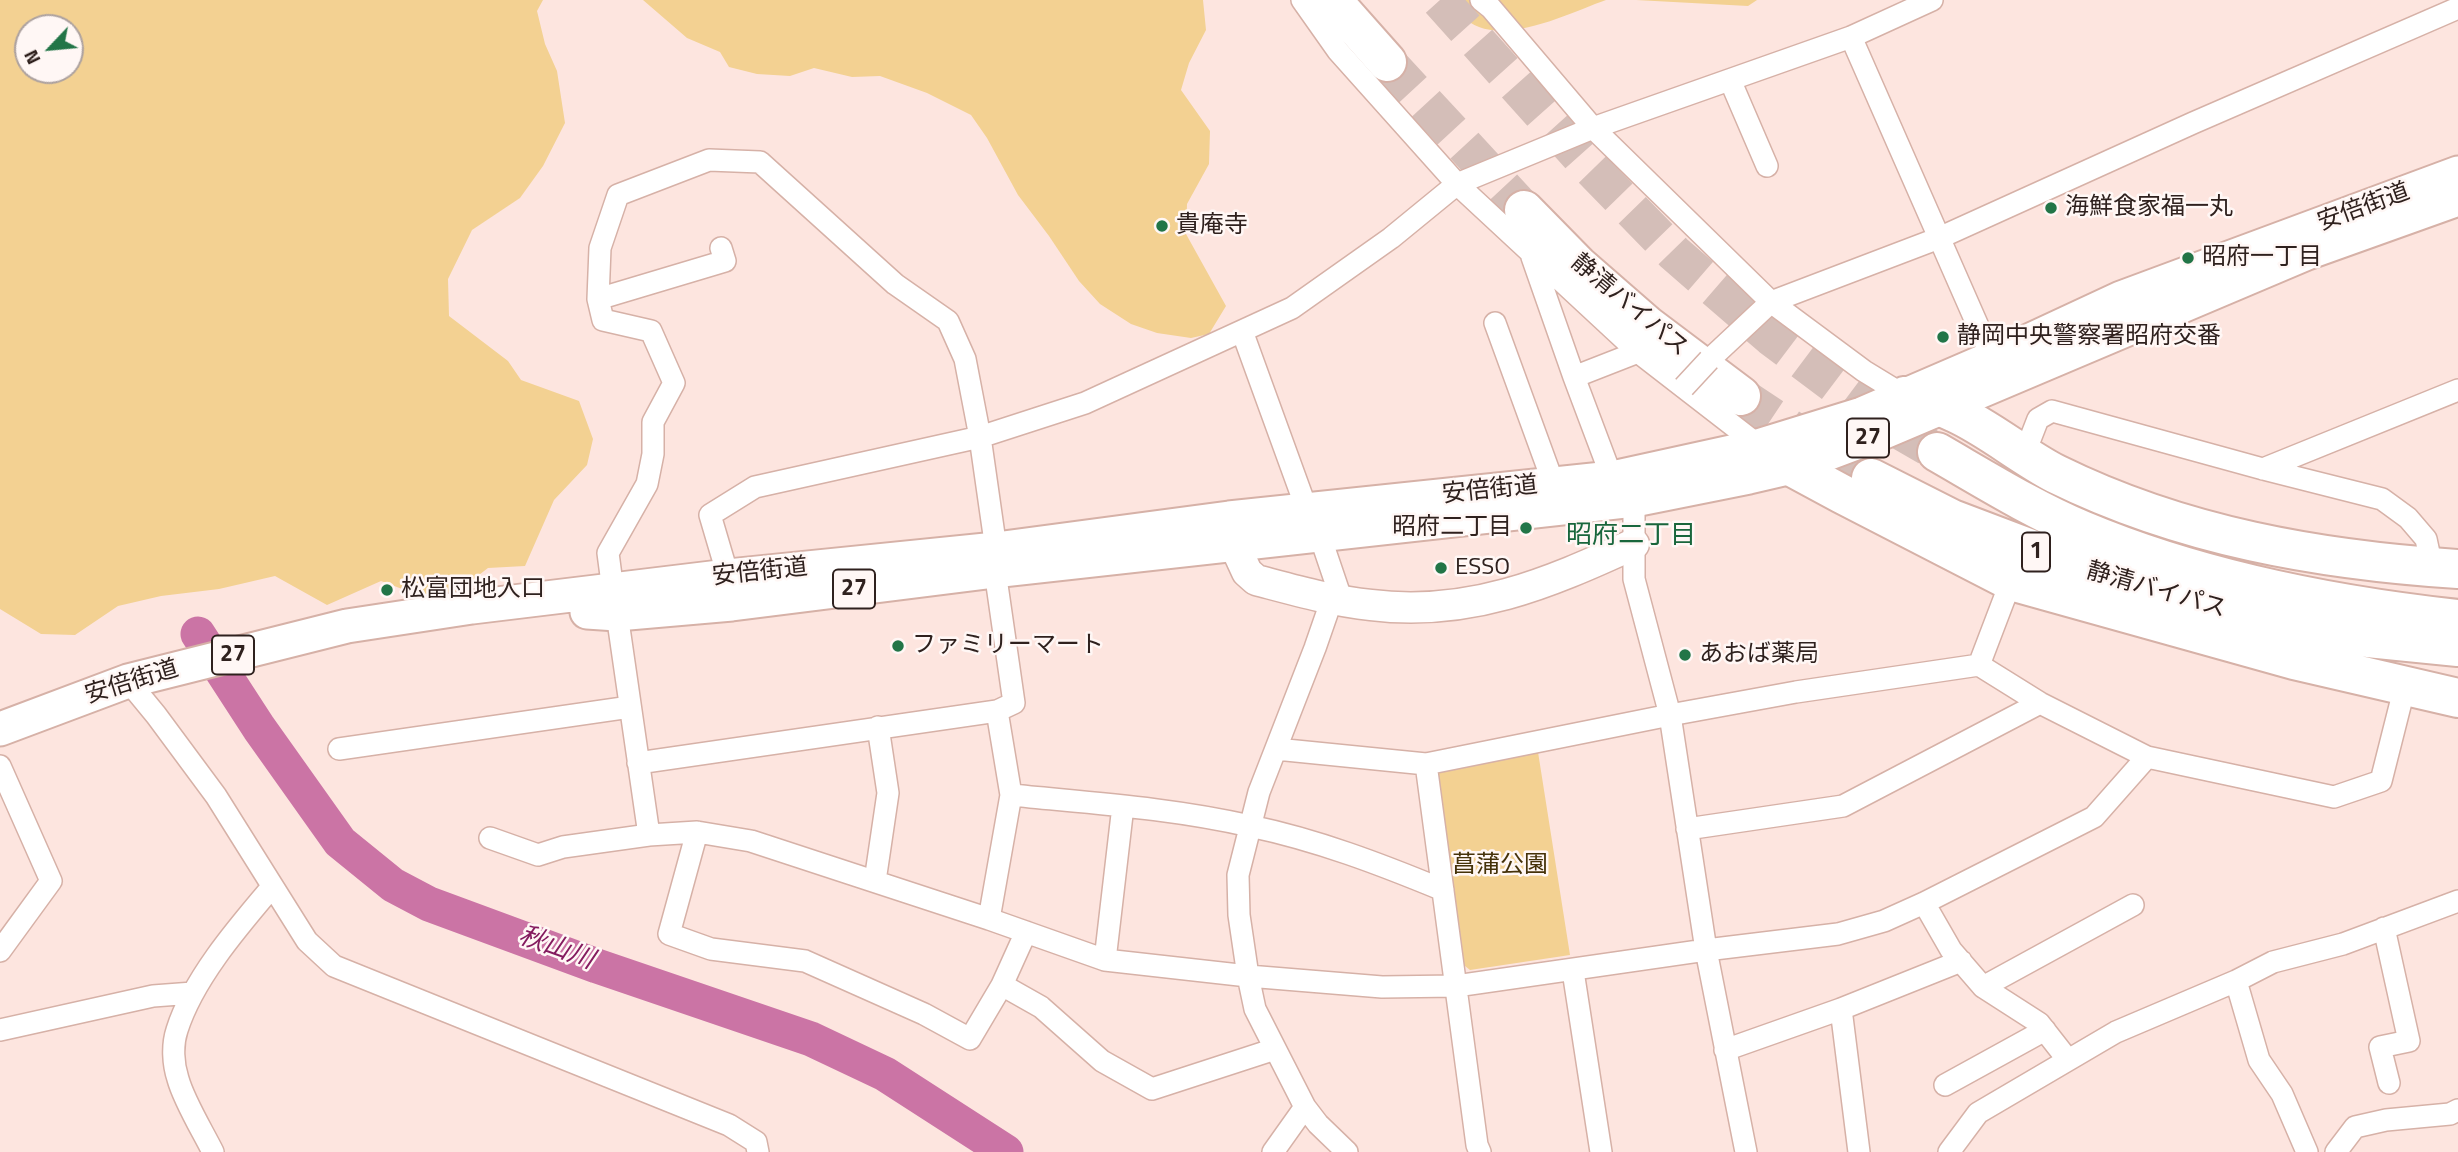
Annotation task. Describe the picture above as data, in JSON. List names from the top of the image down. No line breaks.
{"streets":{"highway":["静清バイパス","1"],"main road":["安倍街道","27"]},"districts":["昭府二丁目"],"water":["秋山川"],"parks":["菖蒲公園"],"places":["海鮮食家福一丸","貴庵寺","昭府一丁目","静岡中央警察署昭府交番","昭府二丁目","ESSO","松富団地入口","ファミリーマート","あおば薬局"],"north":"bottom left"}
